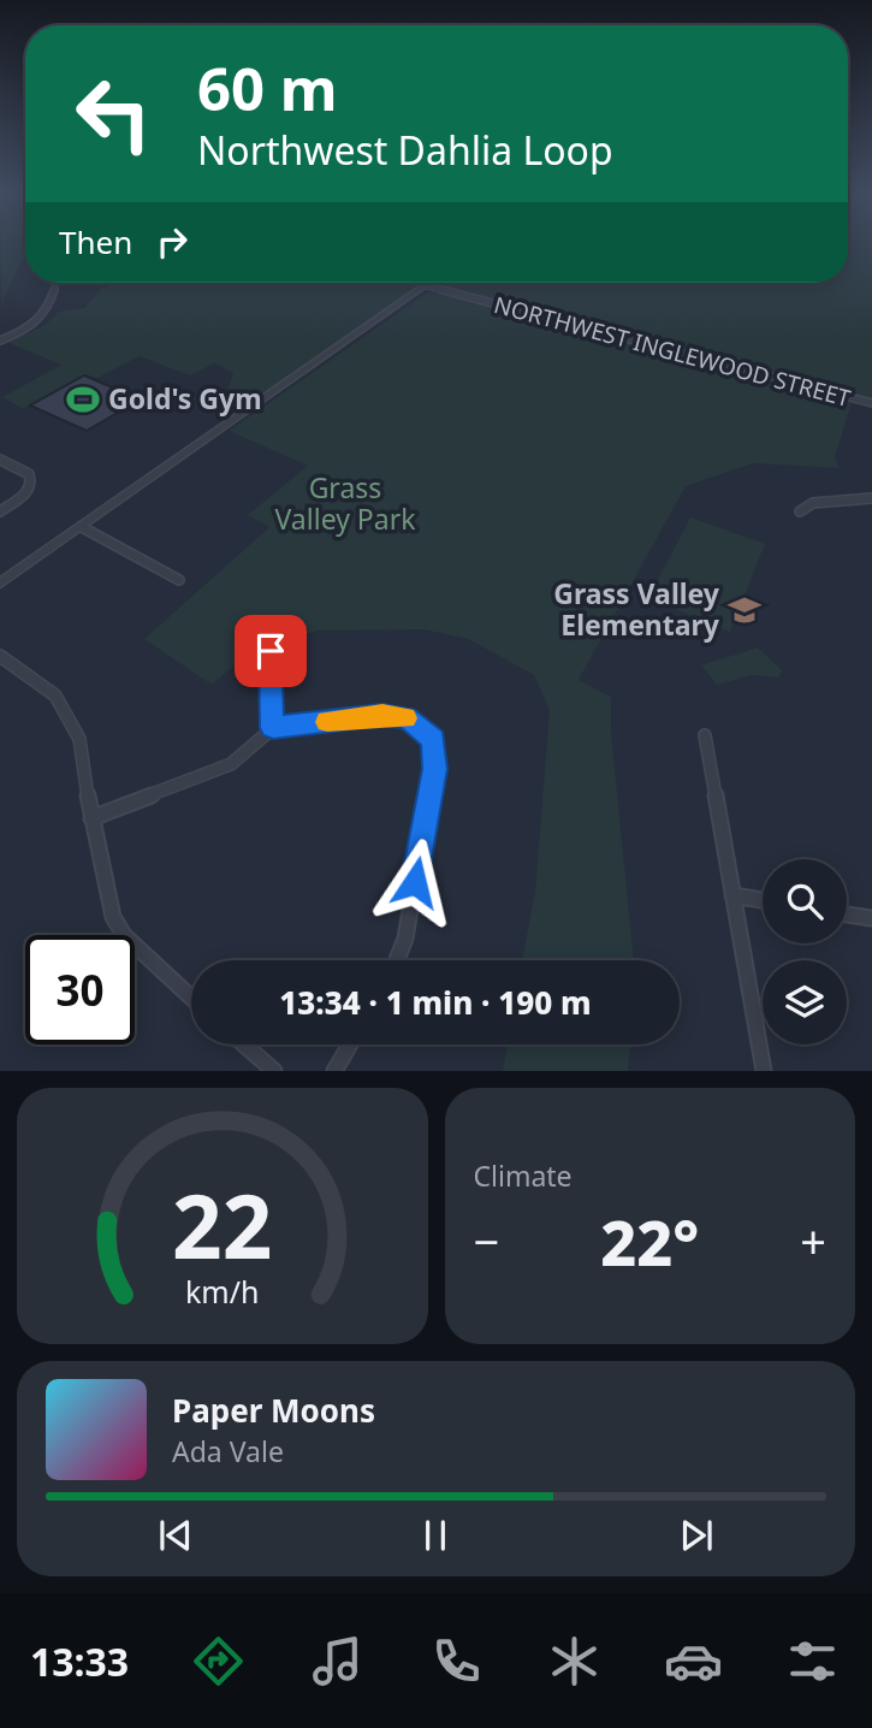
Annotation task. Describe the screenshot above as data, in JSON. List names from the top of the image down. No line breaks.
{"streets":{"street":["NORTHWEST INGLEWOOD STREET"]},"parks":["Grass Valley Park"],"places":{"sports":["Gold's Gym"],"school or university":["Grass Valley Elementary"]},"page":{"turn":["60 m","Northwest Dahlia Loop"],"then":"Then","limit":"30","trip":"13:34 · 1 min · 190 m","tile":"Climate","heat":["−","22°","+"],"song":["Paper Moons","Ada Vale"],"tabs":"13:33","gauge":["22","km/h"]}}
